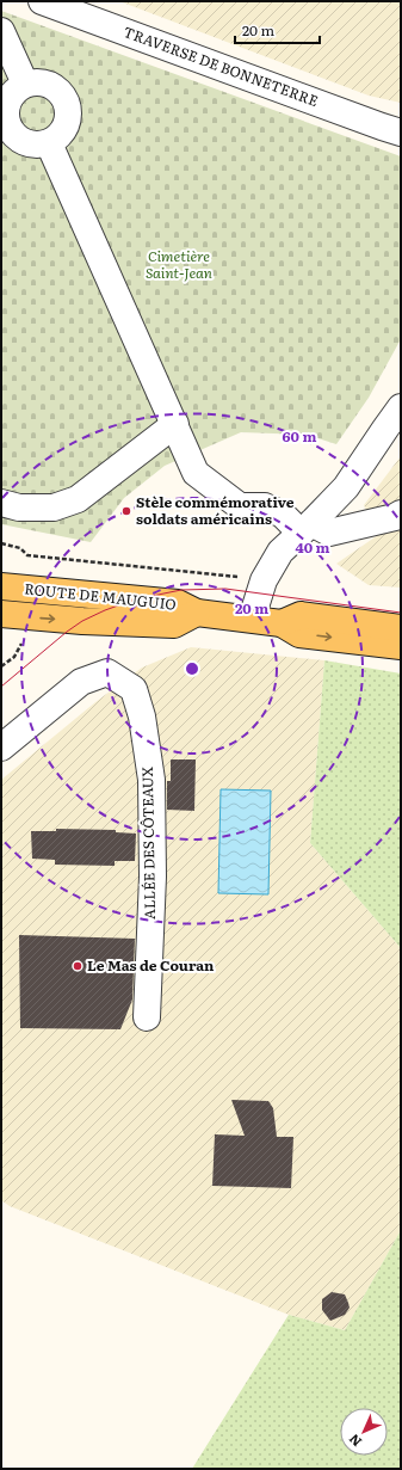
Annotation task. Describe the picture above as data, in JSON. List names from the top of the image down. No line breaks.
{"streets":{"main road":["ROUTE DE MAUGUIO"],"street":["TRAVERSE DE BONNETERRE","ALLÉE DES CÔTEAUX"]},"parks":["Cimetière Saint-Jean"],"places":["Stèle commémorative soldats américains","Le Mas de Couran"],"scale_bar":"20 m","north":"bottom left","rings":["60 m","40 m","20 m"]}
